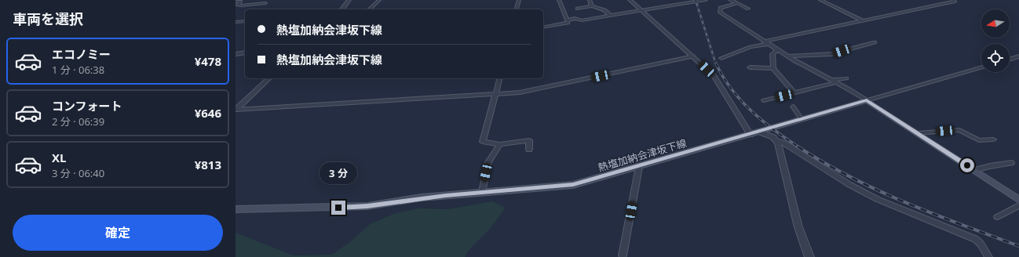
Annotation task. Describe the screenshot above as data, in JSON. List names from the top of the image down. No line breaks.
{"streets":{"main road":["熱塩加納会津坂下線"]},"north":"left","page":{"heading":"車両を選択","banner":["熱塩加納会津坂下線","熱塩加納会津坂下線"],"list":[{"name":"エコノミー","note":"1 分 · 06:38","value":"¥478"},{"name":"コンフォート","note":"2 分 · 06:39","value":"¥646"},{"name":"XL","note":"3 分 · 06:40","value":"¥813"}],"bubble":"3 分","buttons":"確定"}}
